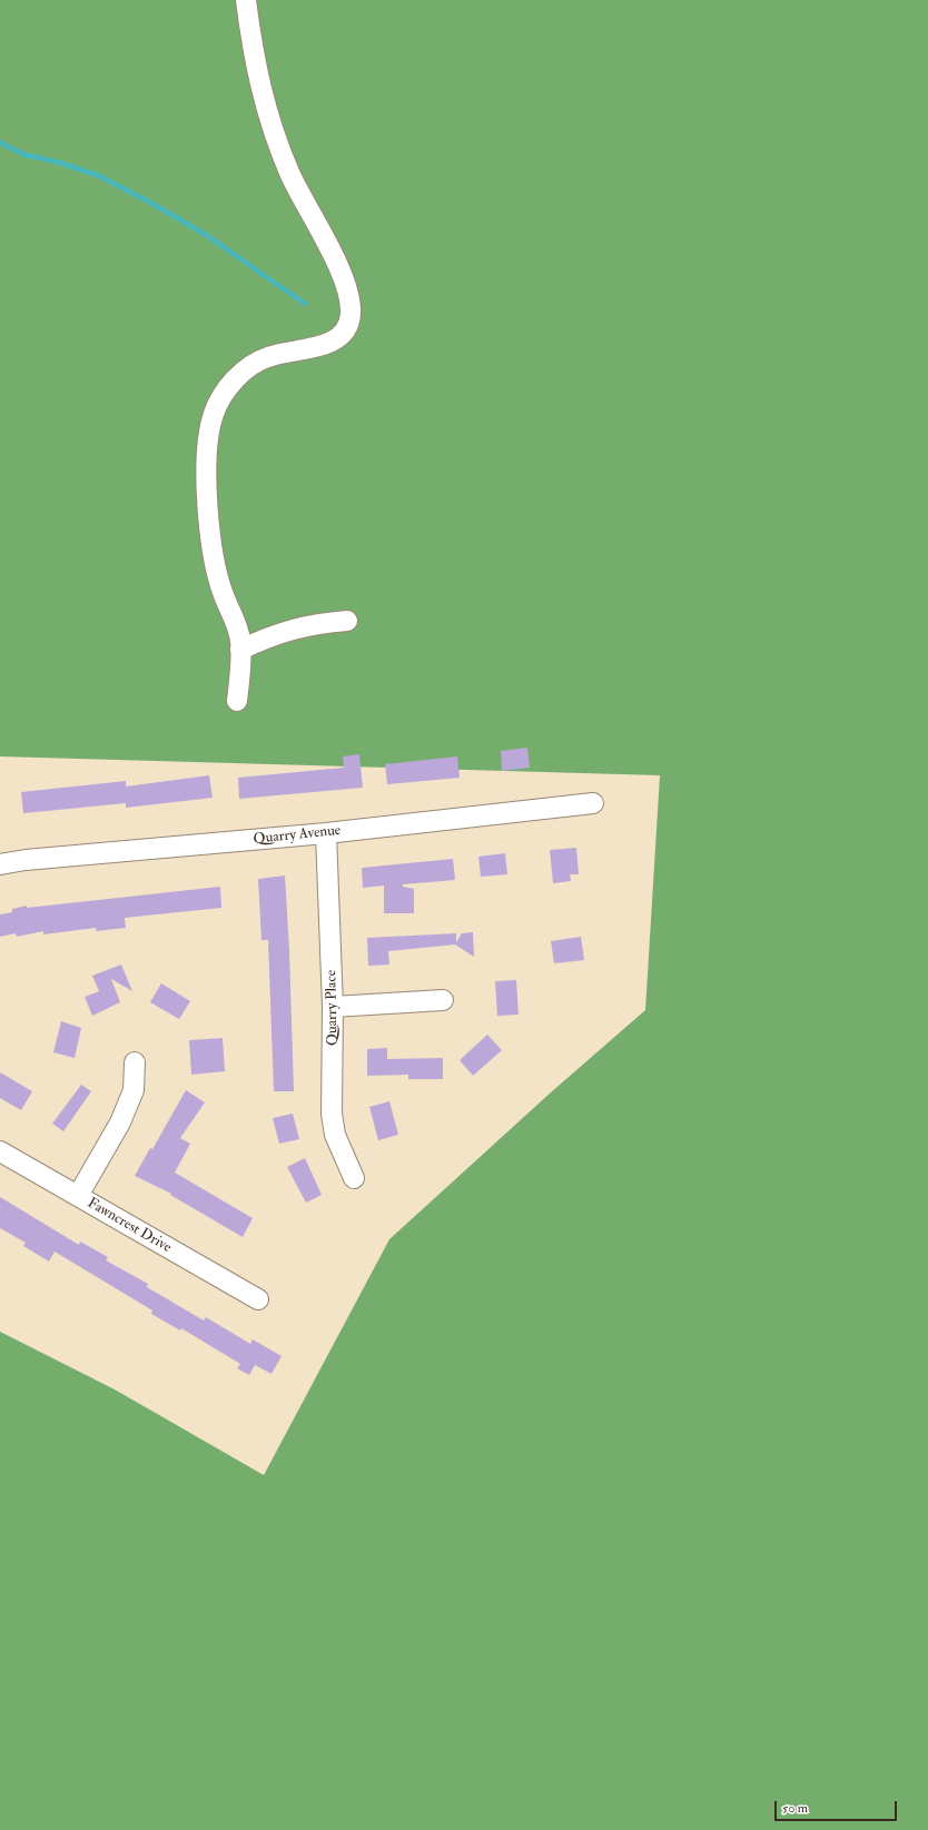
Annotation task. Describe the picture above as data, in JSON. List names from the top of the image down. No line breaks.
{"streets":{"street":["Quarry Avenue","Quarry Place","Fawncrest Drive"]},"crossings":[["Quarry Avenue","Quarry Place"]],"scale_bar":"50 m"}
